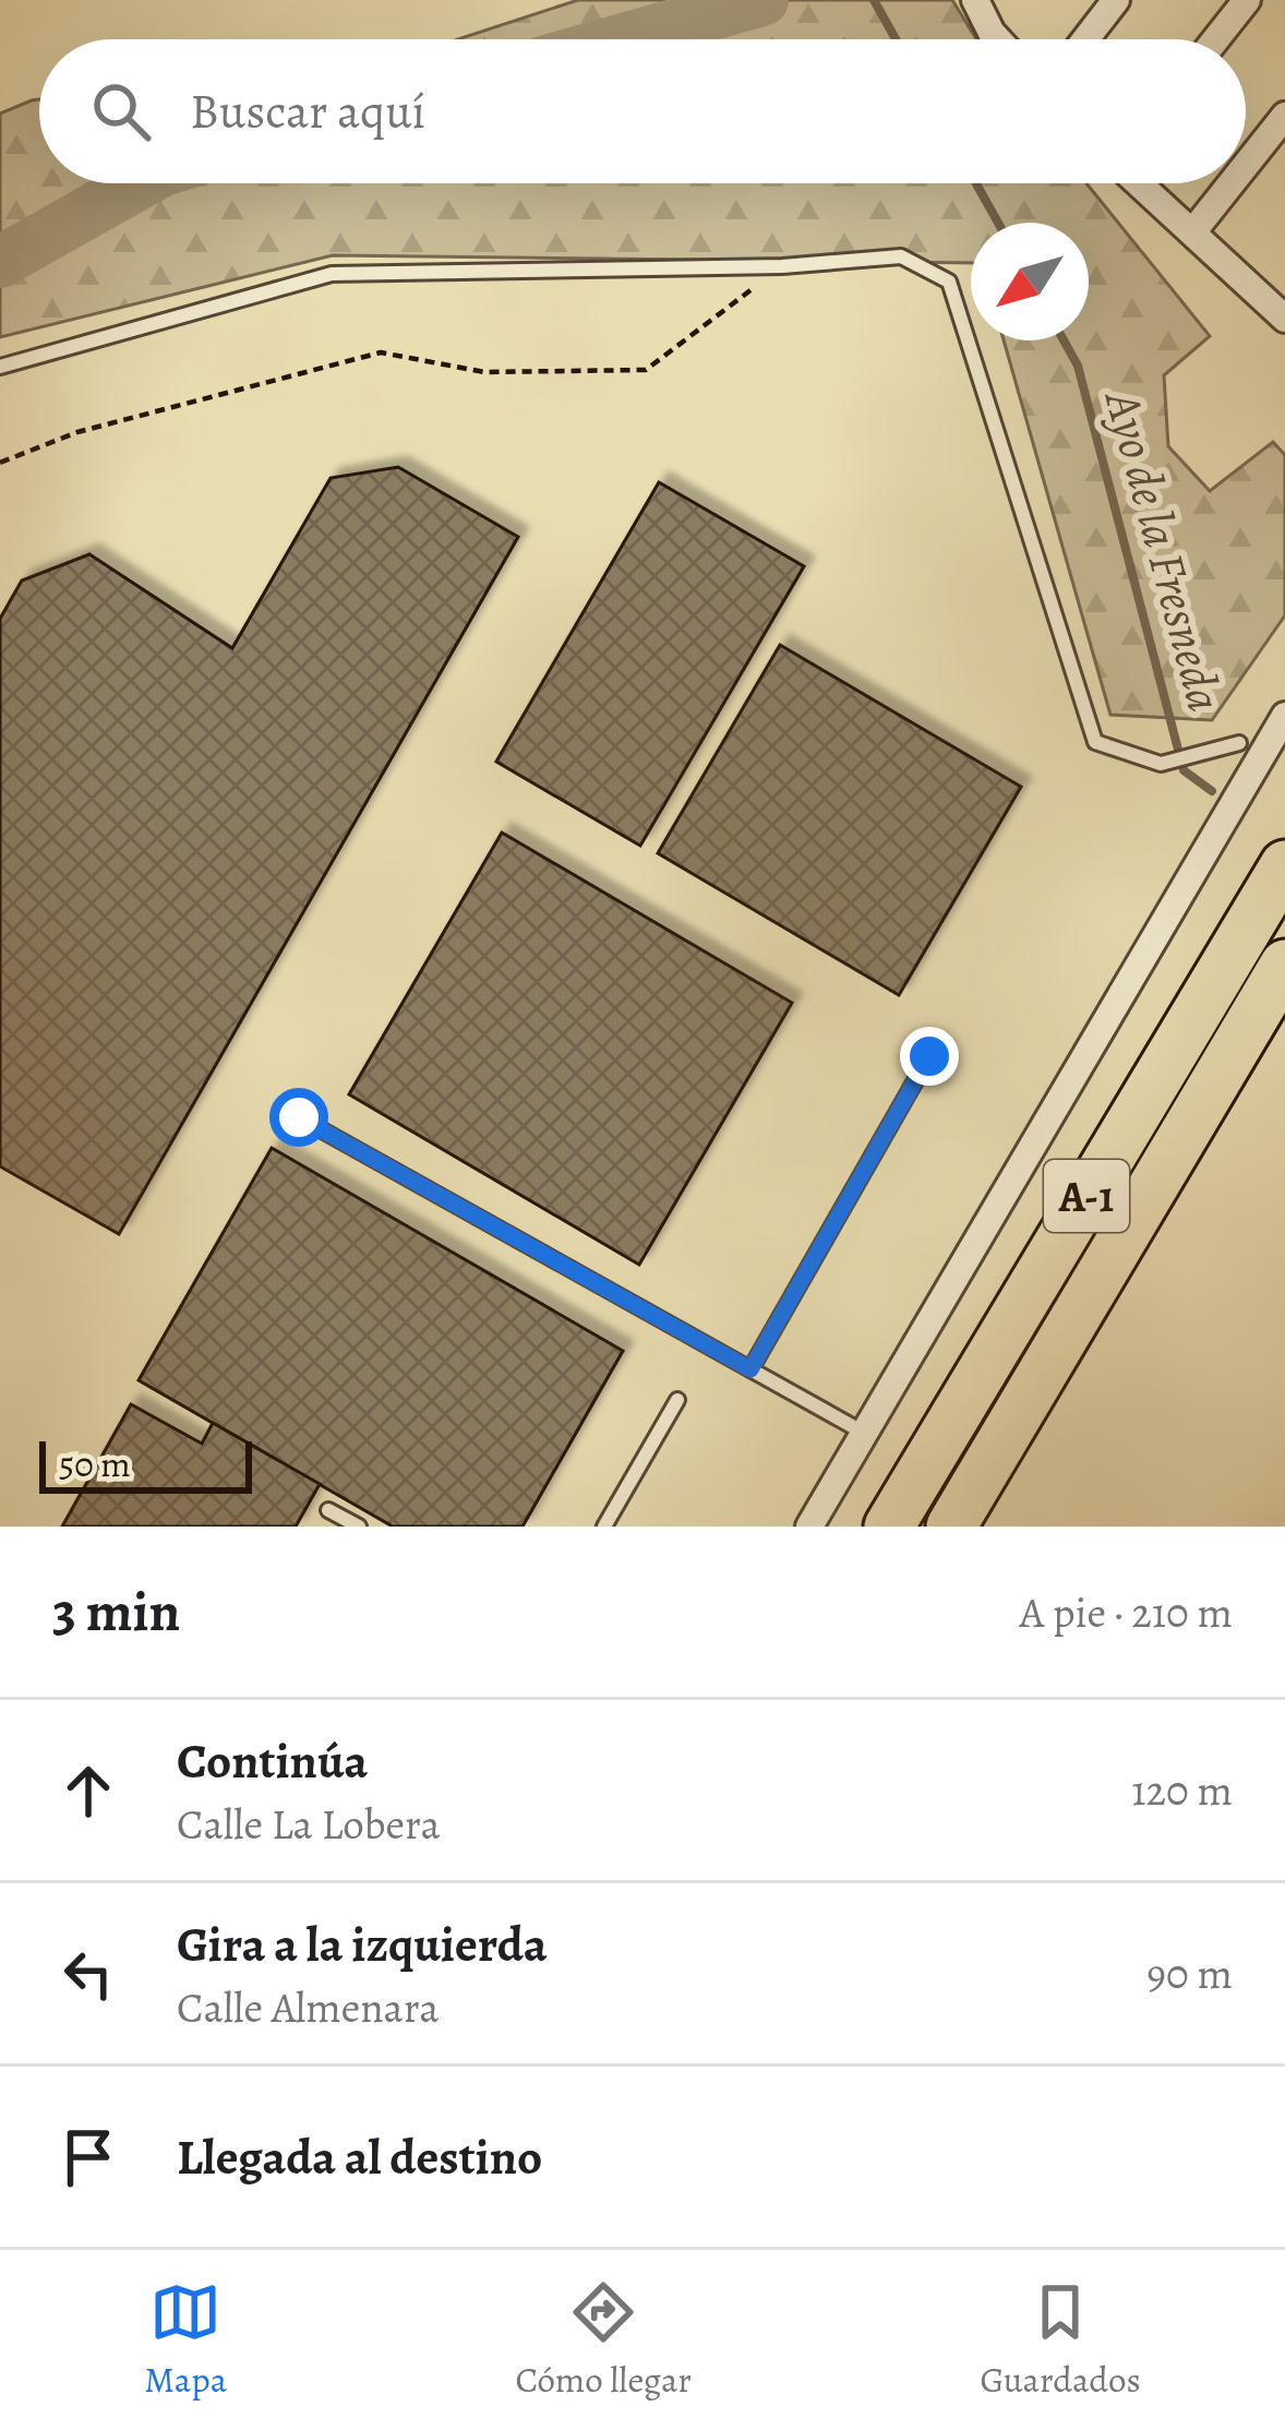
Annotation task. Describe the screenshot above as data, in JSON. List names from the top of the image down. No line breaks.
{"streets":{"highway":["A-1"]},"water":["Ayo de la Fresneda"],"scale_bar":"50 m","north":"bottom left","page":{"search":"Buscar aquí","scale":"50 m","heading":["3 min","A pie · 210 m"],"list":[["Continúa","Calle La Lobera","120 m"],["Gira a la izquierda","Calle Almenara","90 m"],"Llegada al destino"],"nav":["Mapa","Cómo llegar","Guardados"]}}
